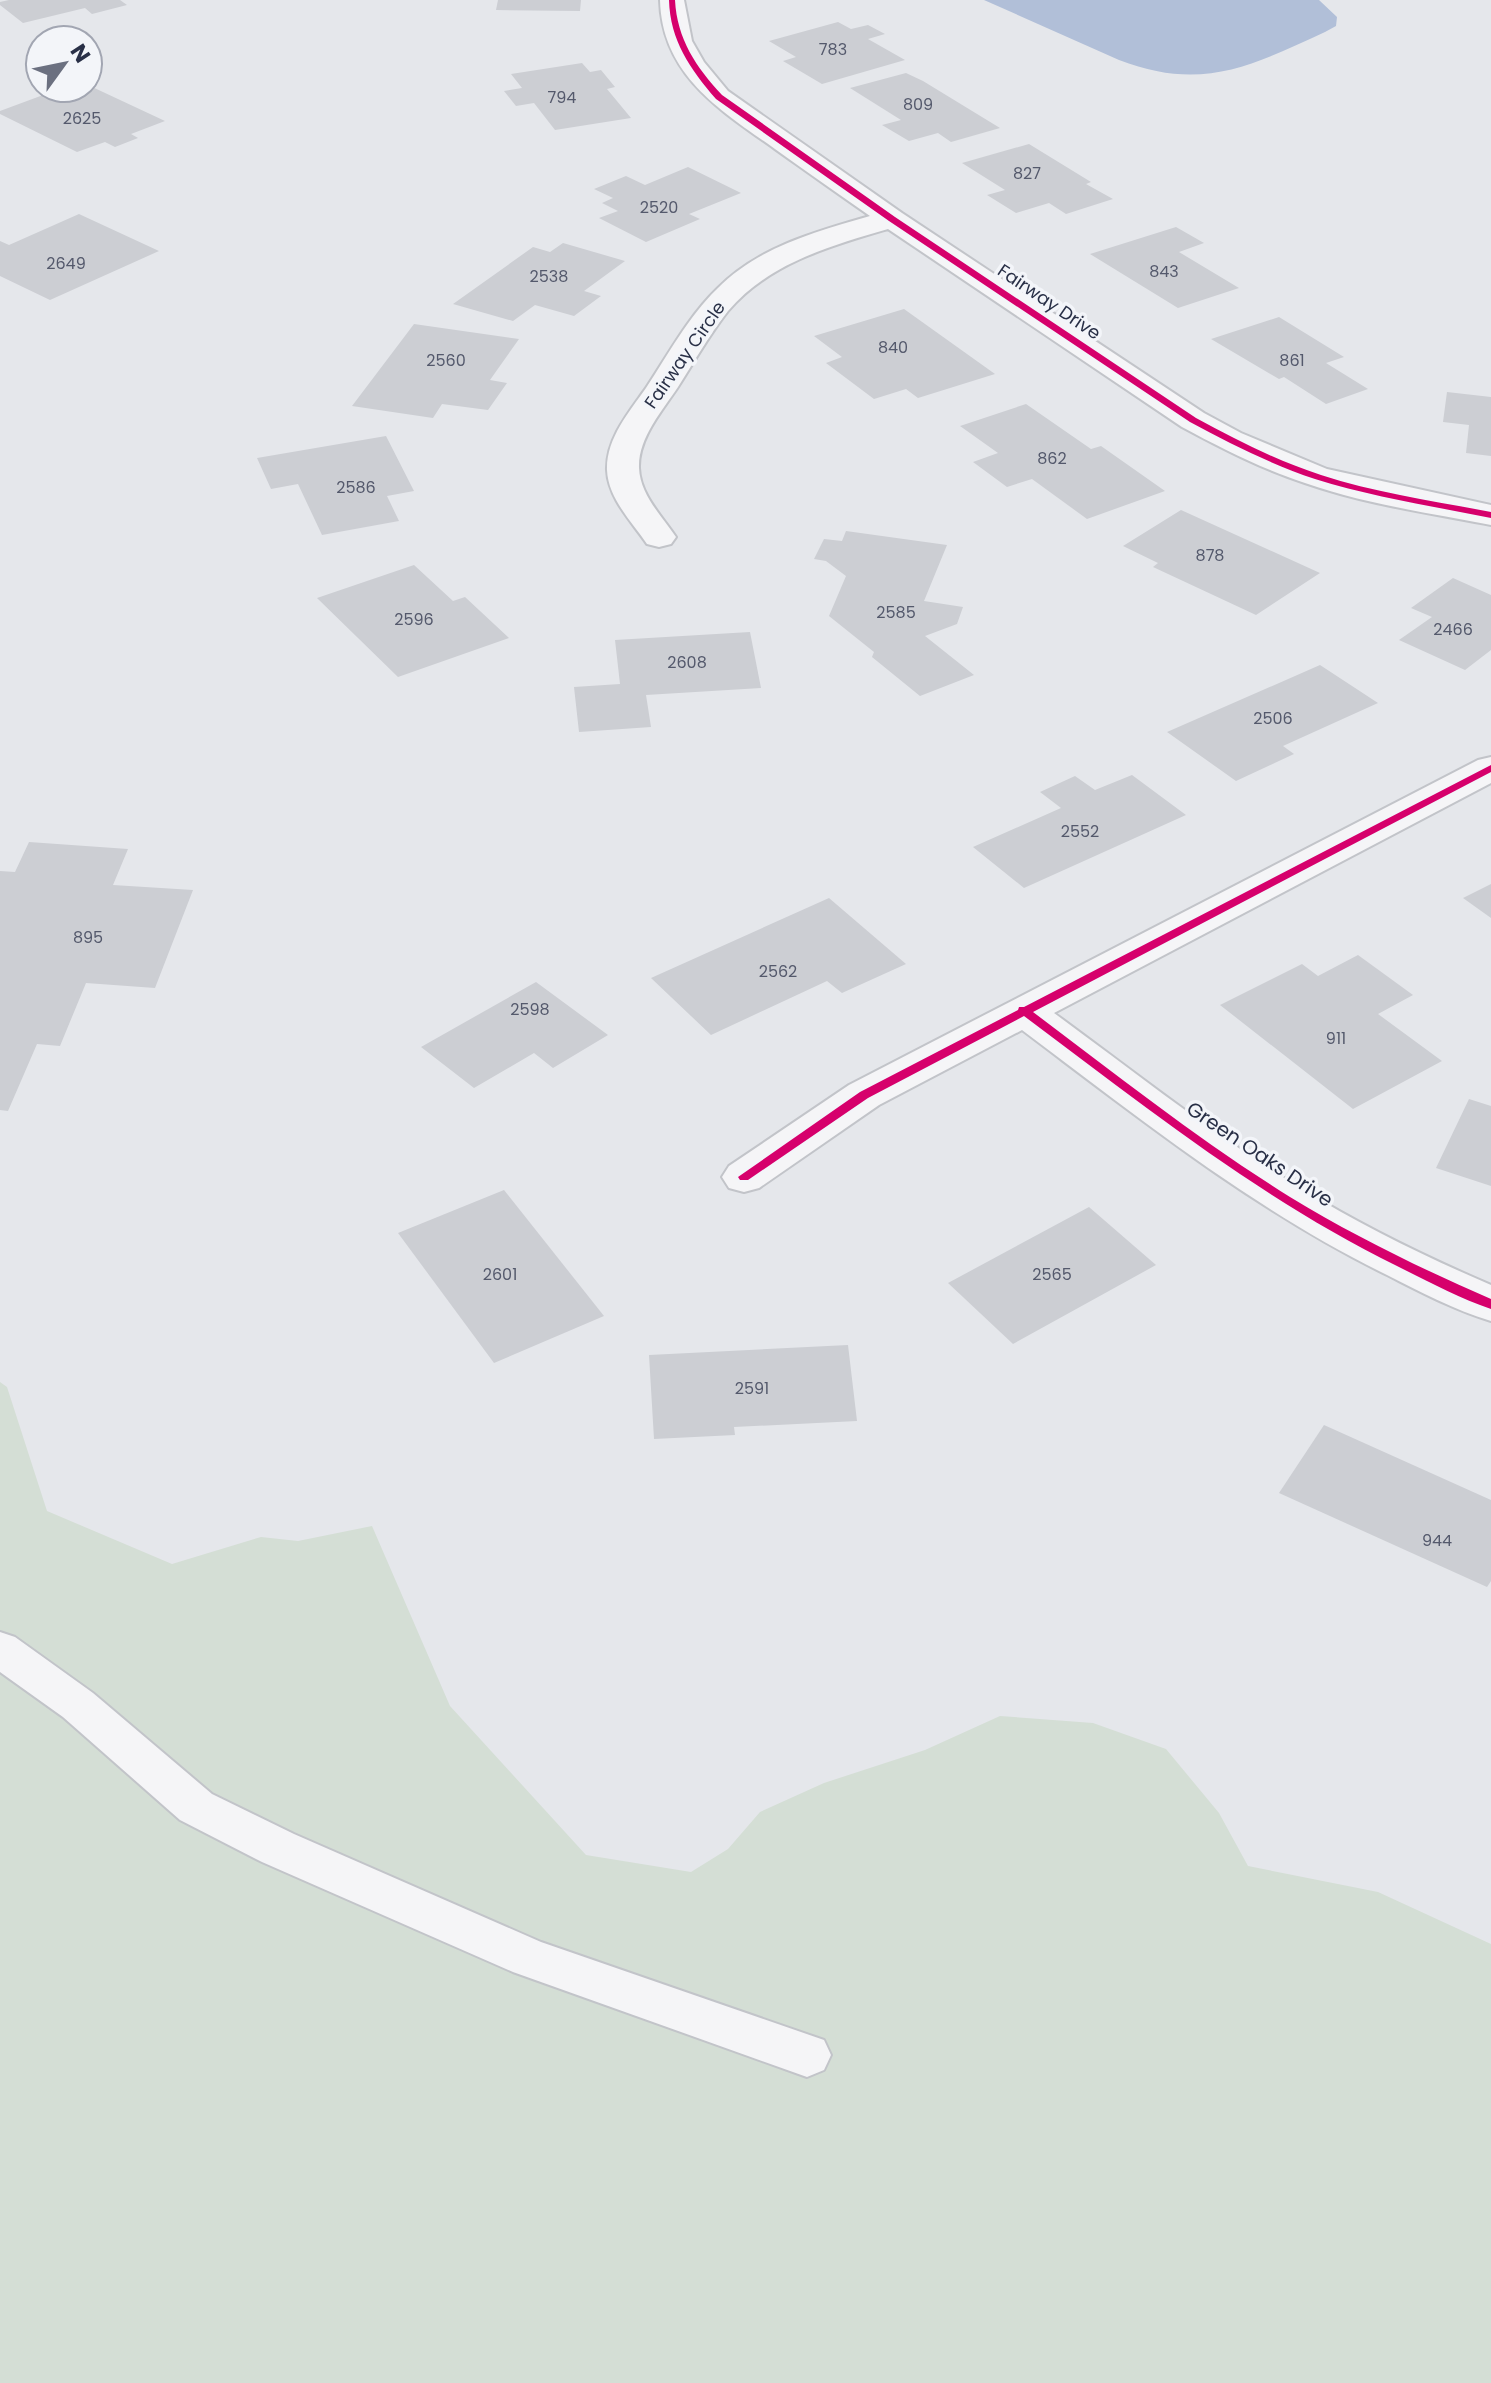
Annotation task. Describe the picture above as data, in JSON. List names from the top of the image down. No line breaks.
{"streets":{"street":["Fairway Drive","Fairway Circle","Green Oaks Drive"]},"crossings":[["Fairway Drive","Fairway Circle"]],"house_numbers":["783","794","809","2625","827","2520","2649","843","2538","840","2560","861","862","2586","878","2585","2596","2466","2608","2506","2552","895","2562","2598","911","2601","2565","2591","944"],"north":"top right"}
